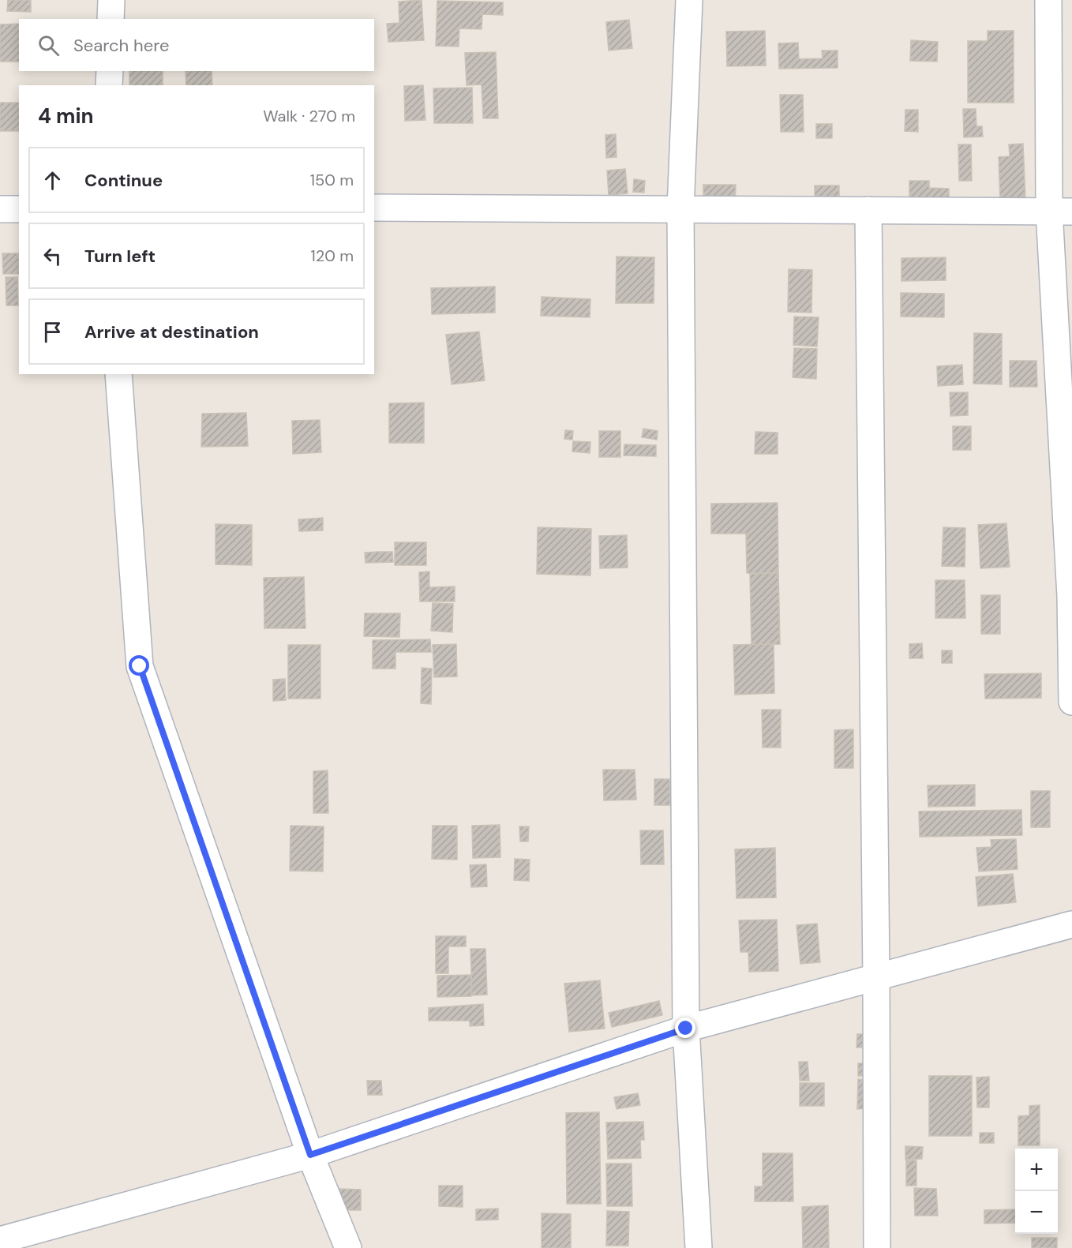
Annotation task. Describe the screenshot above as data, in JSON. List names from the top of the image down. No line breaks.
{"page":{"search":"Search here","heading":["4 min","Walk · 270 m"],"list":[["Continue","150 m"],["Turn left","120 m"],"Arrive at destination"],"map_buttons":["+","−"]}}
